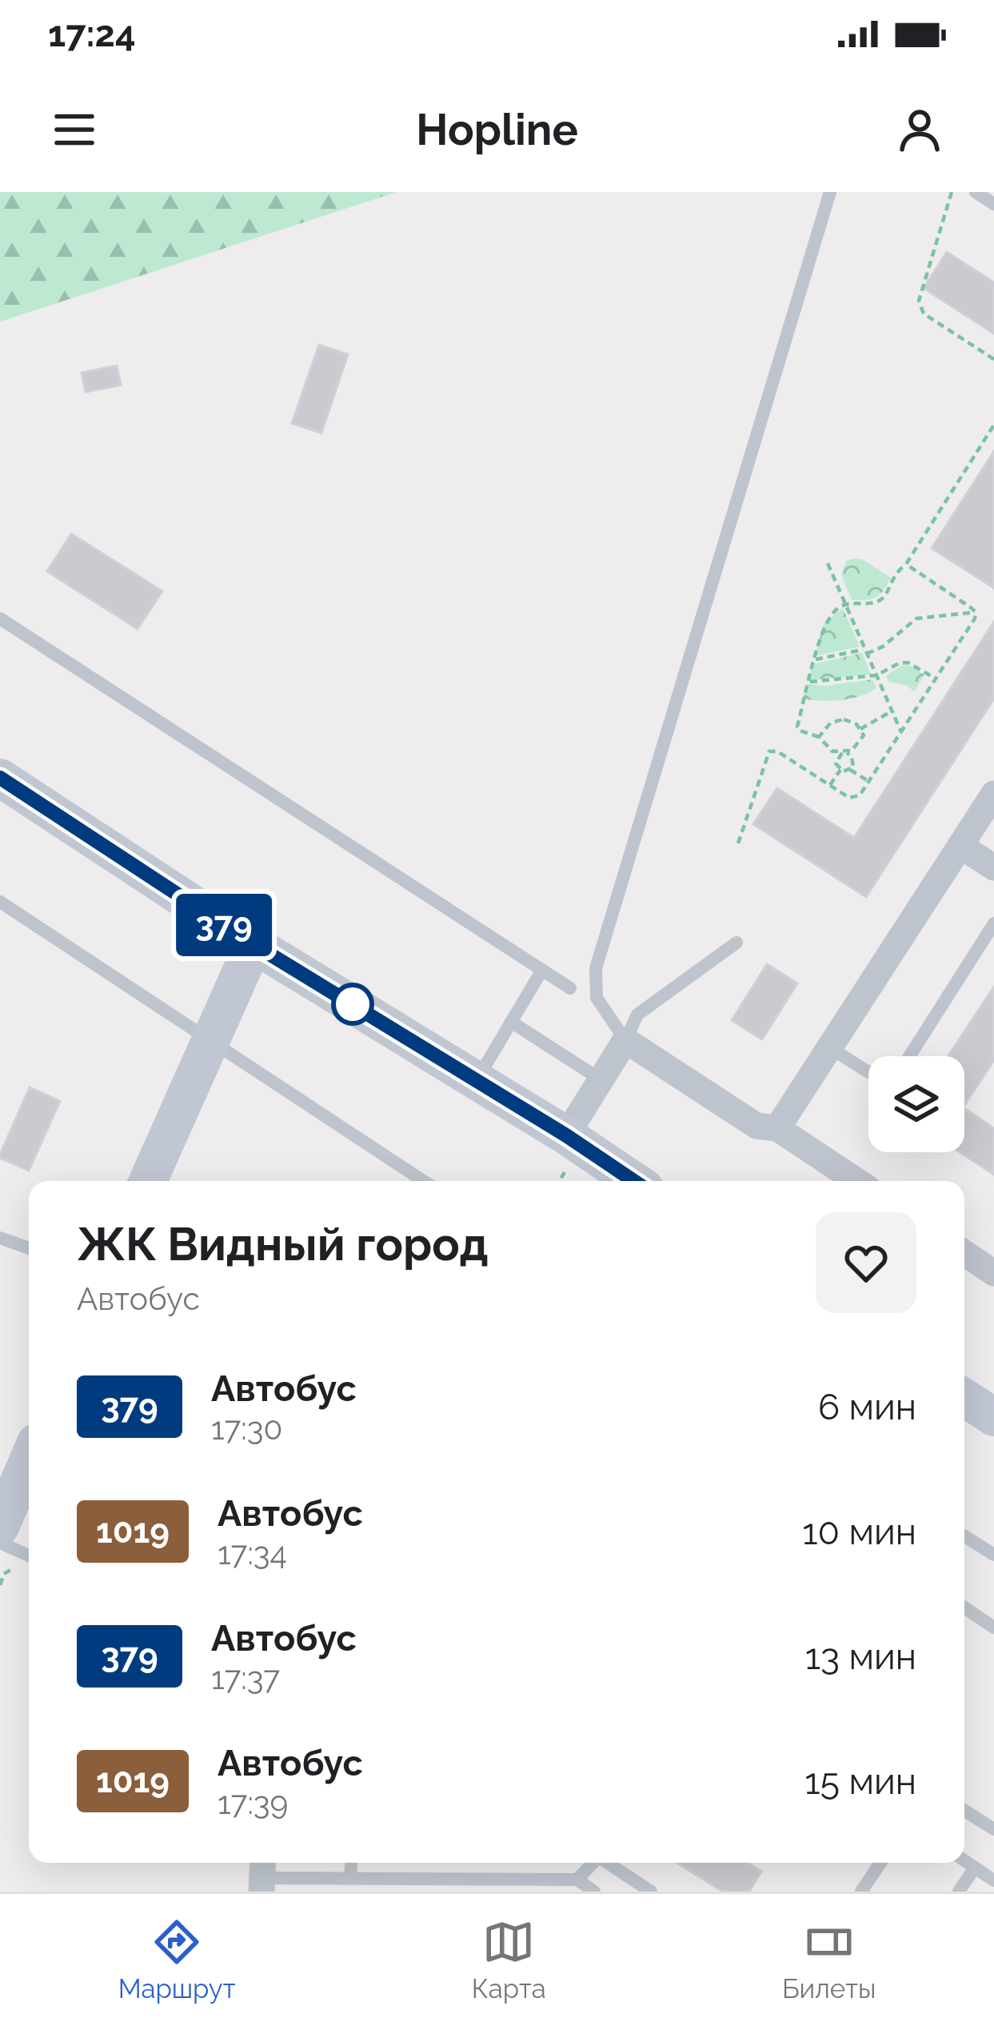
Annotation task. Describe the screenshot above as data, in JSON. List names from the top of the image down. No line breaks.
{"lines":["bus line 379"],"page":{"status":"17:24","header":"Hopline","on_map":"379","heading":["ЖК Видный город","Автобус"],"list":[{"mark":"379","name":"Автобус","note":"17:30","value":"6 мин"},{"mark":"1019","name":"Автобус","note":"17:34","value":"10 мин"},{"mark":"379","name":"Автобус","note":"17:37","value":"13 мин"},{"mark":"1019","name":"Автобус","note":"17:39","value":"15 мин"}],"tabs":["Маршрут","Карта","Билеты"]}}
